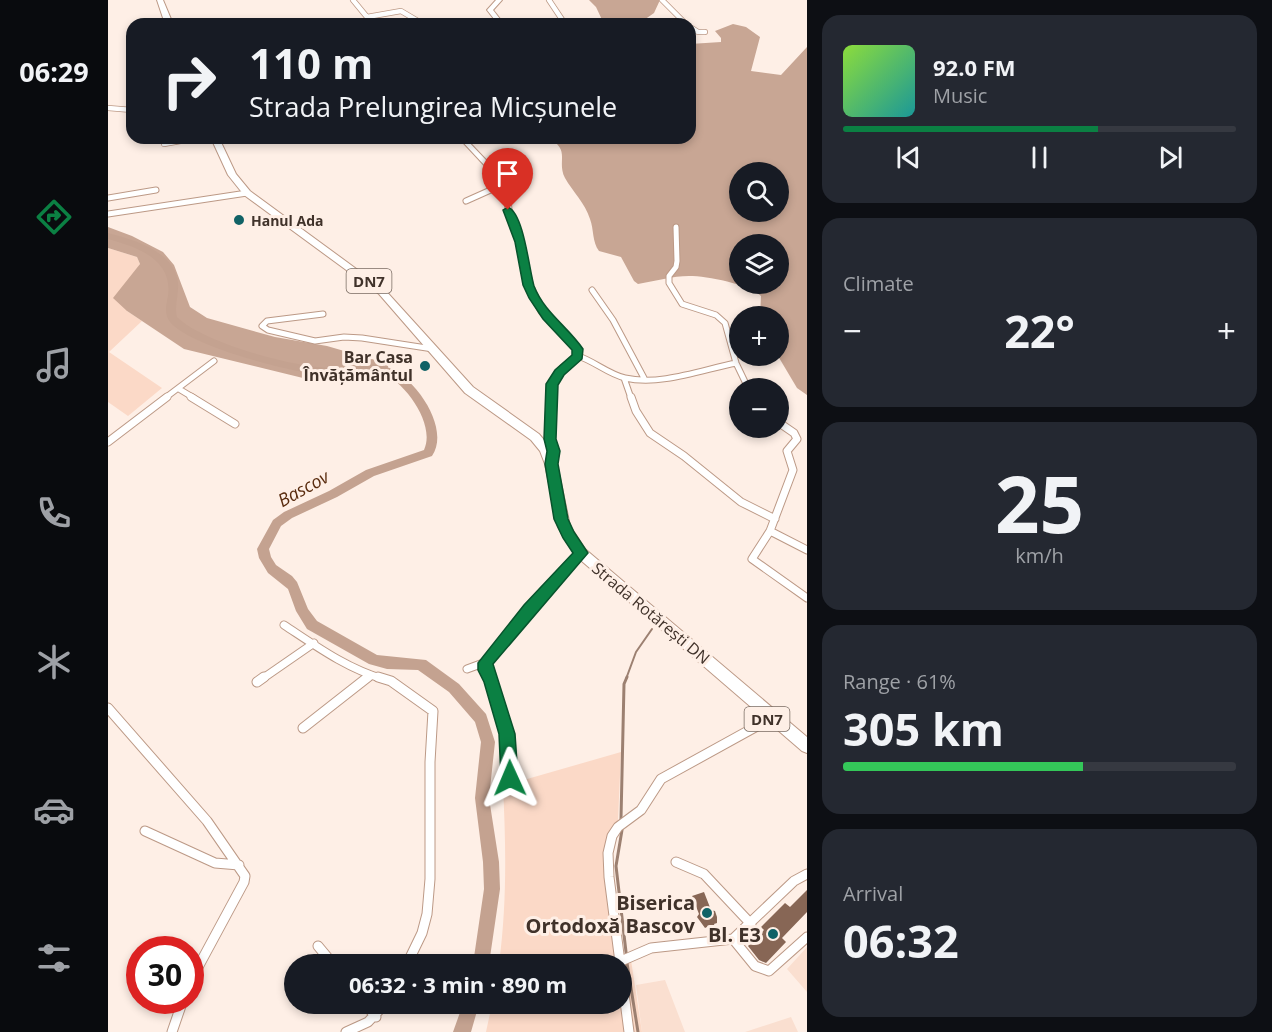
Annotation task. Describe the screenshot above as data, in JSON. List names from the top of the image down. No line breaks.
{"streets":{"highway":["DN7","Strada Rotărești DN"]},"crossings":[["DN7","Strada Rotărești DN"]],"water":["Bascov"],"places":["Hanul Ada","Bar Casa Învățământul","Biserica Ortodoxă Bascov","Bl. E3"],"page":{"tabs":"06:29","turn":["110 m","Strada Prelungirea Micșunele"],"song":["92.0 FM","Music"],"map_buttons":["+","−"],"tile":["Climate",["25","km/h"],["Range · 61%","305 km"],["Arrival","06:32"]],"heat":["−","22°","+"],"limit":"30","trip":"06:32 · 3 min · 890 m"}}
